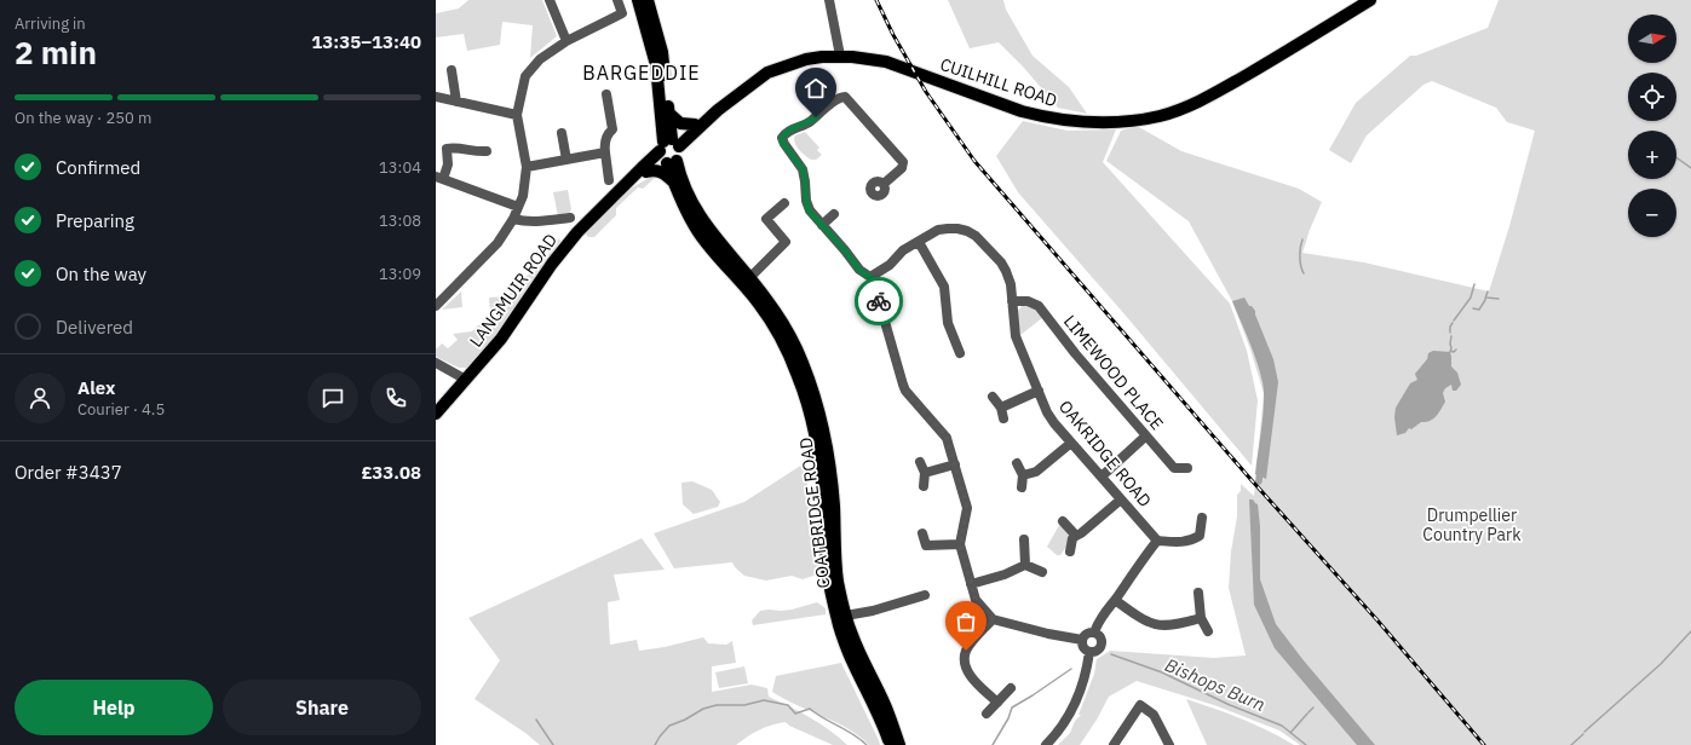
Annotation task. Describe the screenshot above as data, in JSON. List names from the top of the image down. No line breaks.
{"streets":{"main road":["CUILHILL ROAD","LANGMUIR ROAD","COATBRIDGE ROAD"],"street":["LIMEWOOD PLACE","OAKRIDGE ROAD"]},"crossings":[["LANGMUIR ROAD","COATBRIDGE ROAD"],["LIMEWOOD PLACE","OAKRIDGE ROAD"]],"districts":["BARGEDDIE"],"water":["Bishops Burn"],"parks":["Drumpellier Country Park"],"north":"right","page":{"heading":["2 min","Arriving in","13:35–13:40"],"panel":["Alex","Courier · 4.5","Order #3437","£33.08"],"map_buttons":["+","−"],"bar":"On the way · 250 m","list":[["Confirmed","13:04"],["Preparing","13:08"],["On the way","13:09"],"Delivered"],"buttons":["Help","Share"]}}
